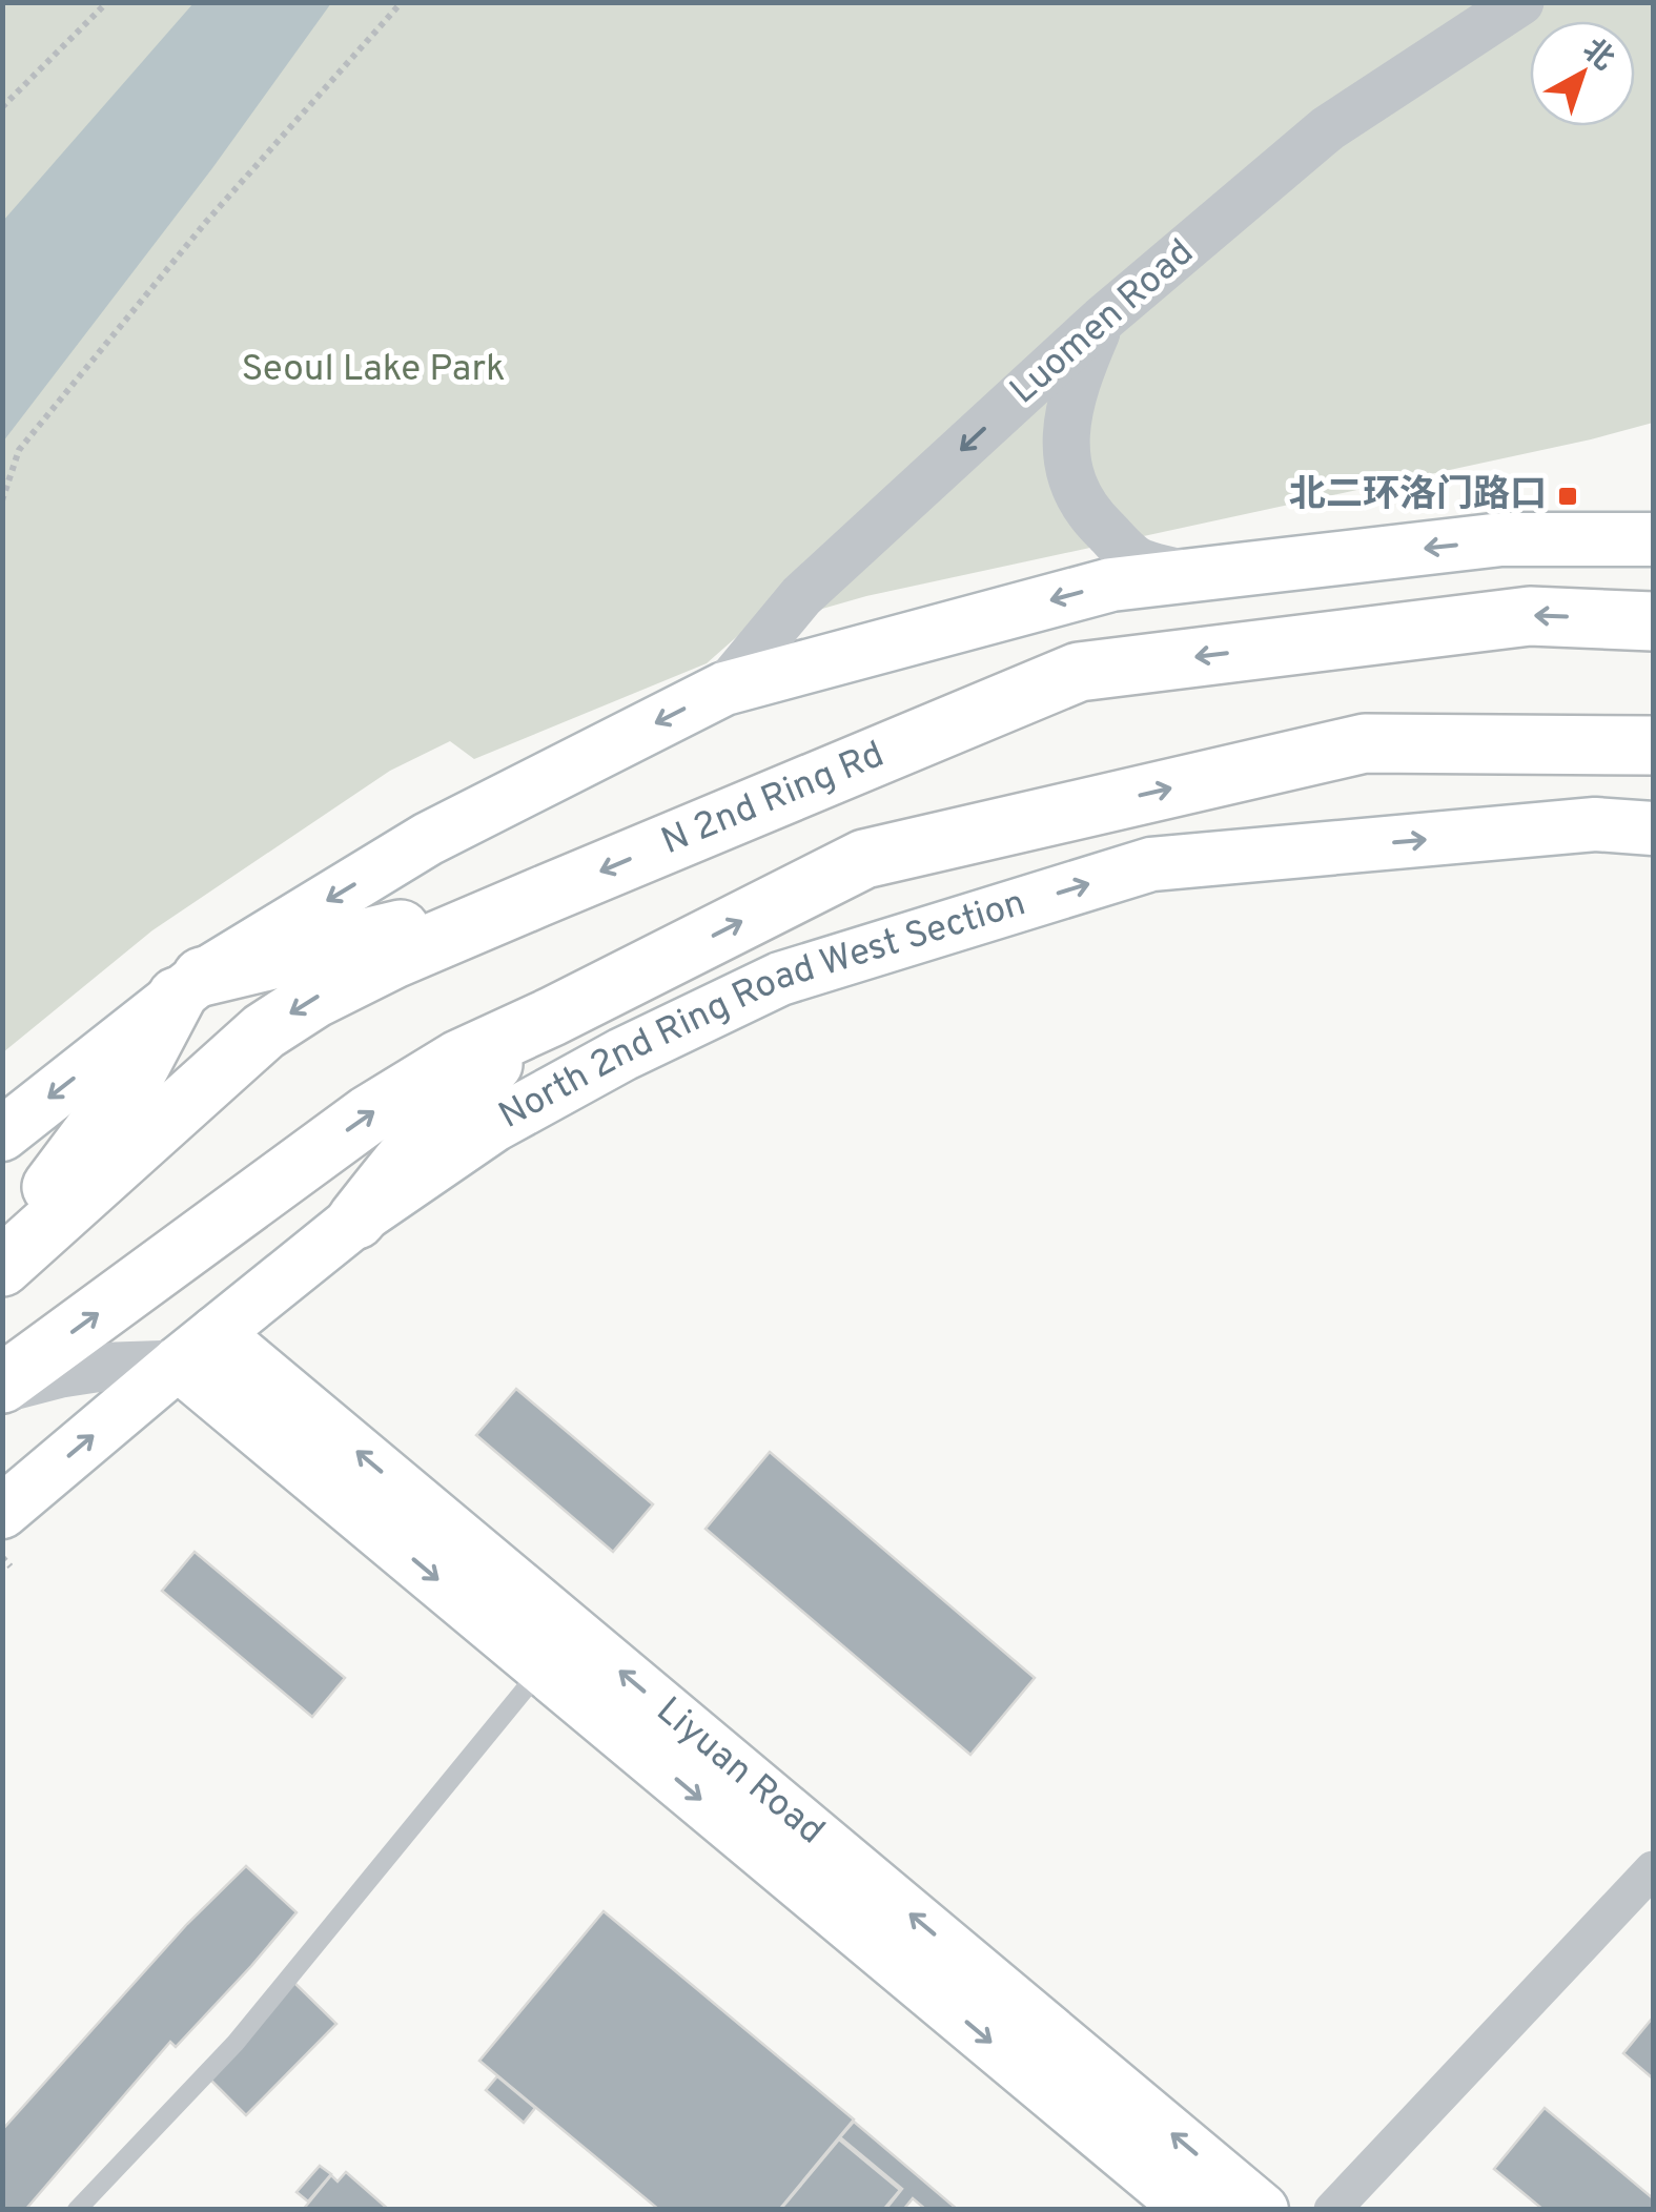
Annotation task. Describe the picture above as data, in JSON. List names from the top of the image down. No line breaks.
{"streets":{"highway":["N 2nd Ring Rd"],"main road":["North 2nd Ring Road West Section","Liyuan Road"],"street":["Luomen Road"]},"crossings":[["North 2nd Ring Road West Section","Liyuan Road"]],"one_way":["Luomen Road"],"parks":["Seoul Lake Park"],"places":{"transit":["北二环洛门路口"]},"north":"top right"}
